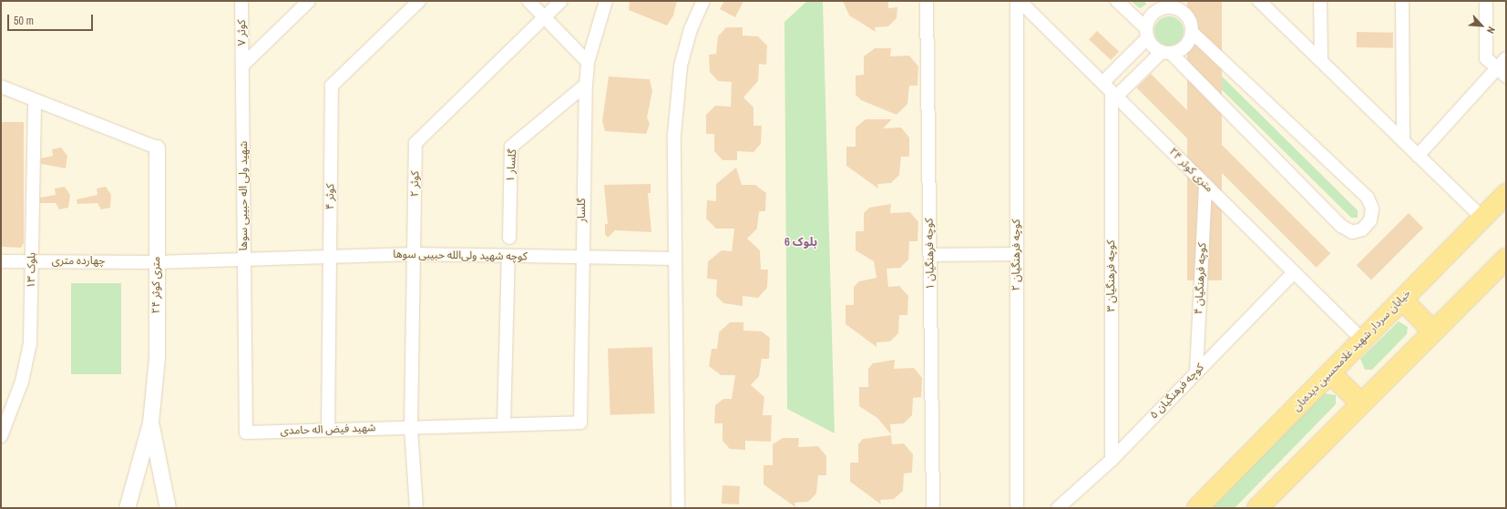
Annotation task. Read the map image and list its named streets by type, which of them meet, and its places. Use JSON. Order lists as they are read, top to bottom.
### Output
{
  "streets": {
    "main road": ["خیابان سردار شهید غلامحسین دیده‌بان"],
    "street": [
      "کوثر ۷",
      "گلسار ۱",
      "۲۴ متری کوثر",
      "کوثر ۲",
      "شهید ولی اله حبیبی سوها",
      "کوثر ۴",
      "گلسار",
      "کوچه فرهنگیان ۱",
      "کوچه فرهنگیان ۲",
      "کوچه شهید ولی‌الله حبیبی سوها",
      "چهارده متری",
      "بلوک ۱۳",
      "کوچه فرهنگیان ۳",
      "کوچه فرهنگیان ۴",
      "کوچه فرهنگیان ۵",
      "شهید فیض اله حامدی"
    ]
  },
  "crossings": [
    ["کوثر ۷", "شهید ولی اله حبیبی سوها"],
    ["گلسار ۱", "گلسار"],
    ["۲۴ متری کوثر", "شهید ولی اله حبیبی سوها"],
    ["۲۴ متری کوثر", "کوچه فرهنگیان ۲"],
    ["۲۴ متری کوثر", "چهارده متری"],
    ["۲۴ متری کوثر", "کوچه فرهنگیان ۳"],
    ["۲۴ متری کوثر", "کوچه فرهنگیان ۴"],
    ["۲۴ متری کوثر", "خیابان سردار شهید غلامحسین دیده‌بان"],
    ["۲۴ متری کوثر", "کوچه فرهنگیان ۵"],
    ["کوثر ۲", "کوچه شهید ولی‌الله حبیبی سوها"],
    ["کوثر ۲", "شهید فیض اله حامدی"],
    ["شهید ولی اله حبیبی سوها", "کوچه شهید ولی‌الله حبیبی سوها"],
    ["شهید ولی اله حبیبی سوها", "چهارده متری"],
    ["شهید ولی اله حبیبی سوها", "شهید فیض اله حامدی"],
    ["کوثر ۴", "کوچه شهید ولی‌الله حبیبی سوها"],
    ["کوثر ۴", "شهید فیض اله حامدی"],
    ["گلسار", "کوچه شهید ولی‌الله حبیبی سوها"],
    ["گلسار", "شهید فیض اله حامدی"],
    ["کوچه شهید ولی‌الله حبیبی سوها", "شهید فیض اله حامدی"],
    ["چهارده متری", "بلوک ۱۳"],
    ["کوچه فرهنگیان ۳", "کوچه فرهنگیان ۵"],
    ["کوچه فرهنگیان ۴", "کوچه فرهنگیان ۵"]
  ],
  "districts": ["بلوک 6"],
  "scale_bar": "50 m",
  "north": "bottom right"
}
